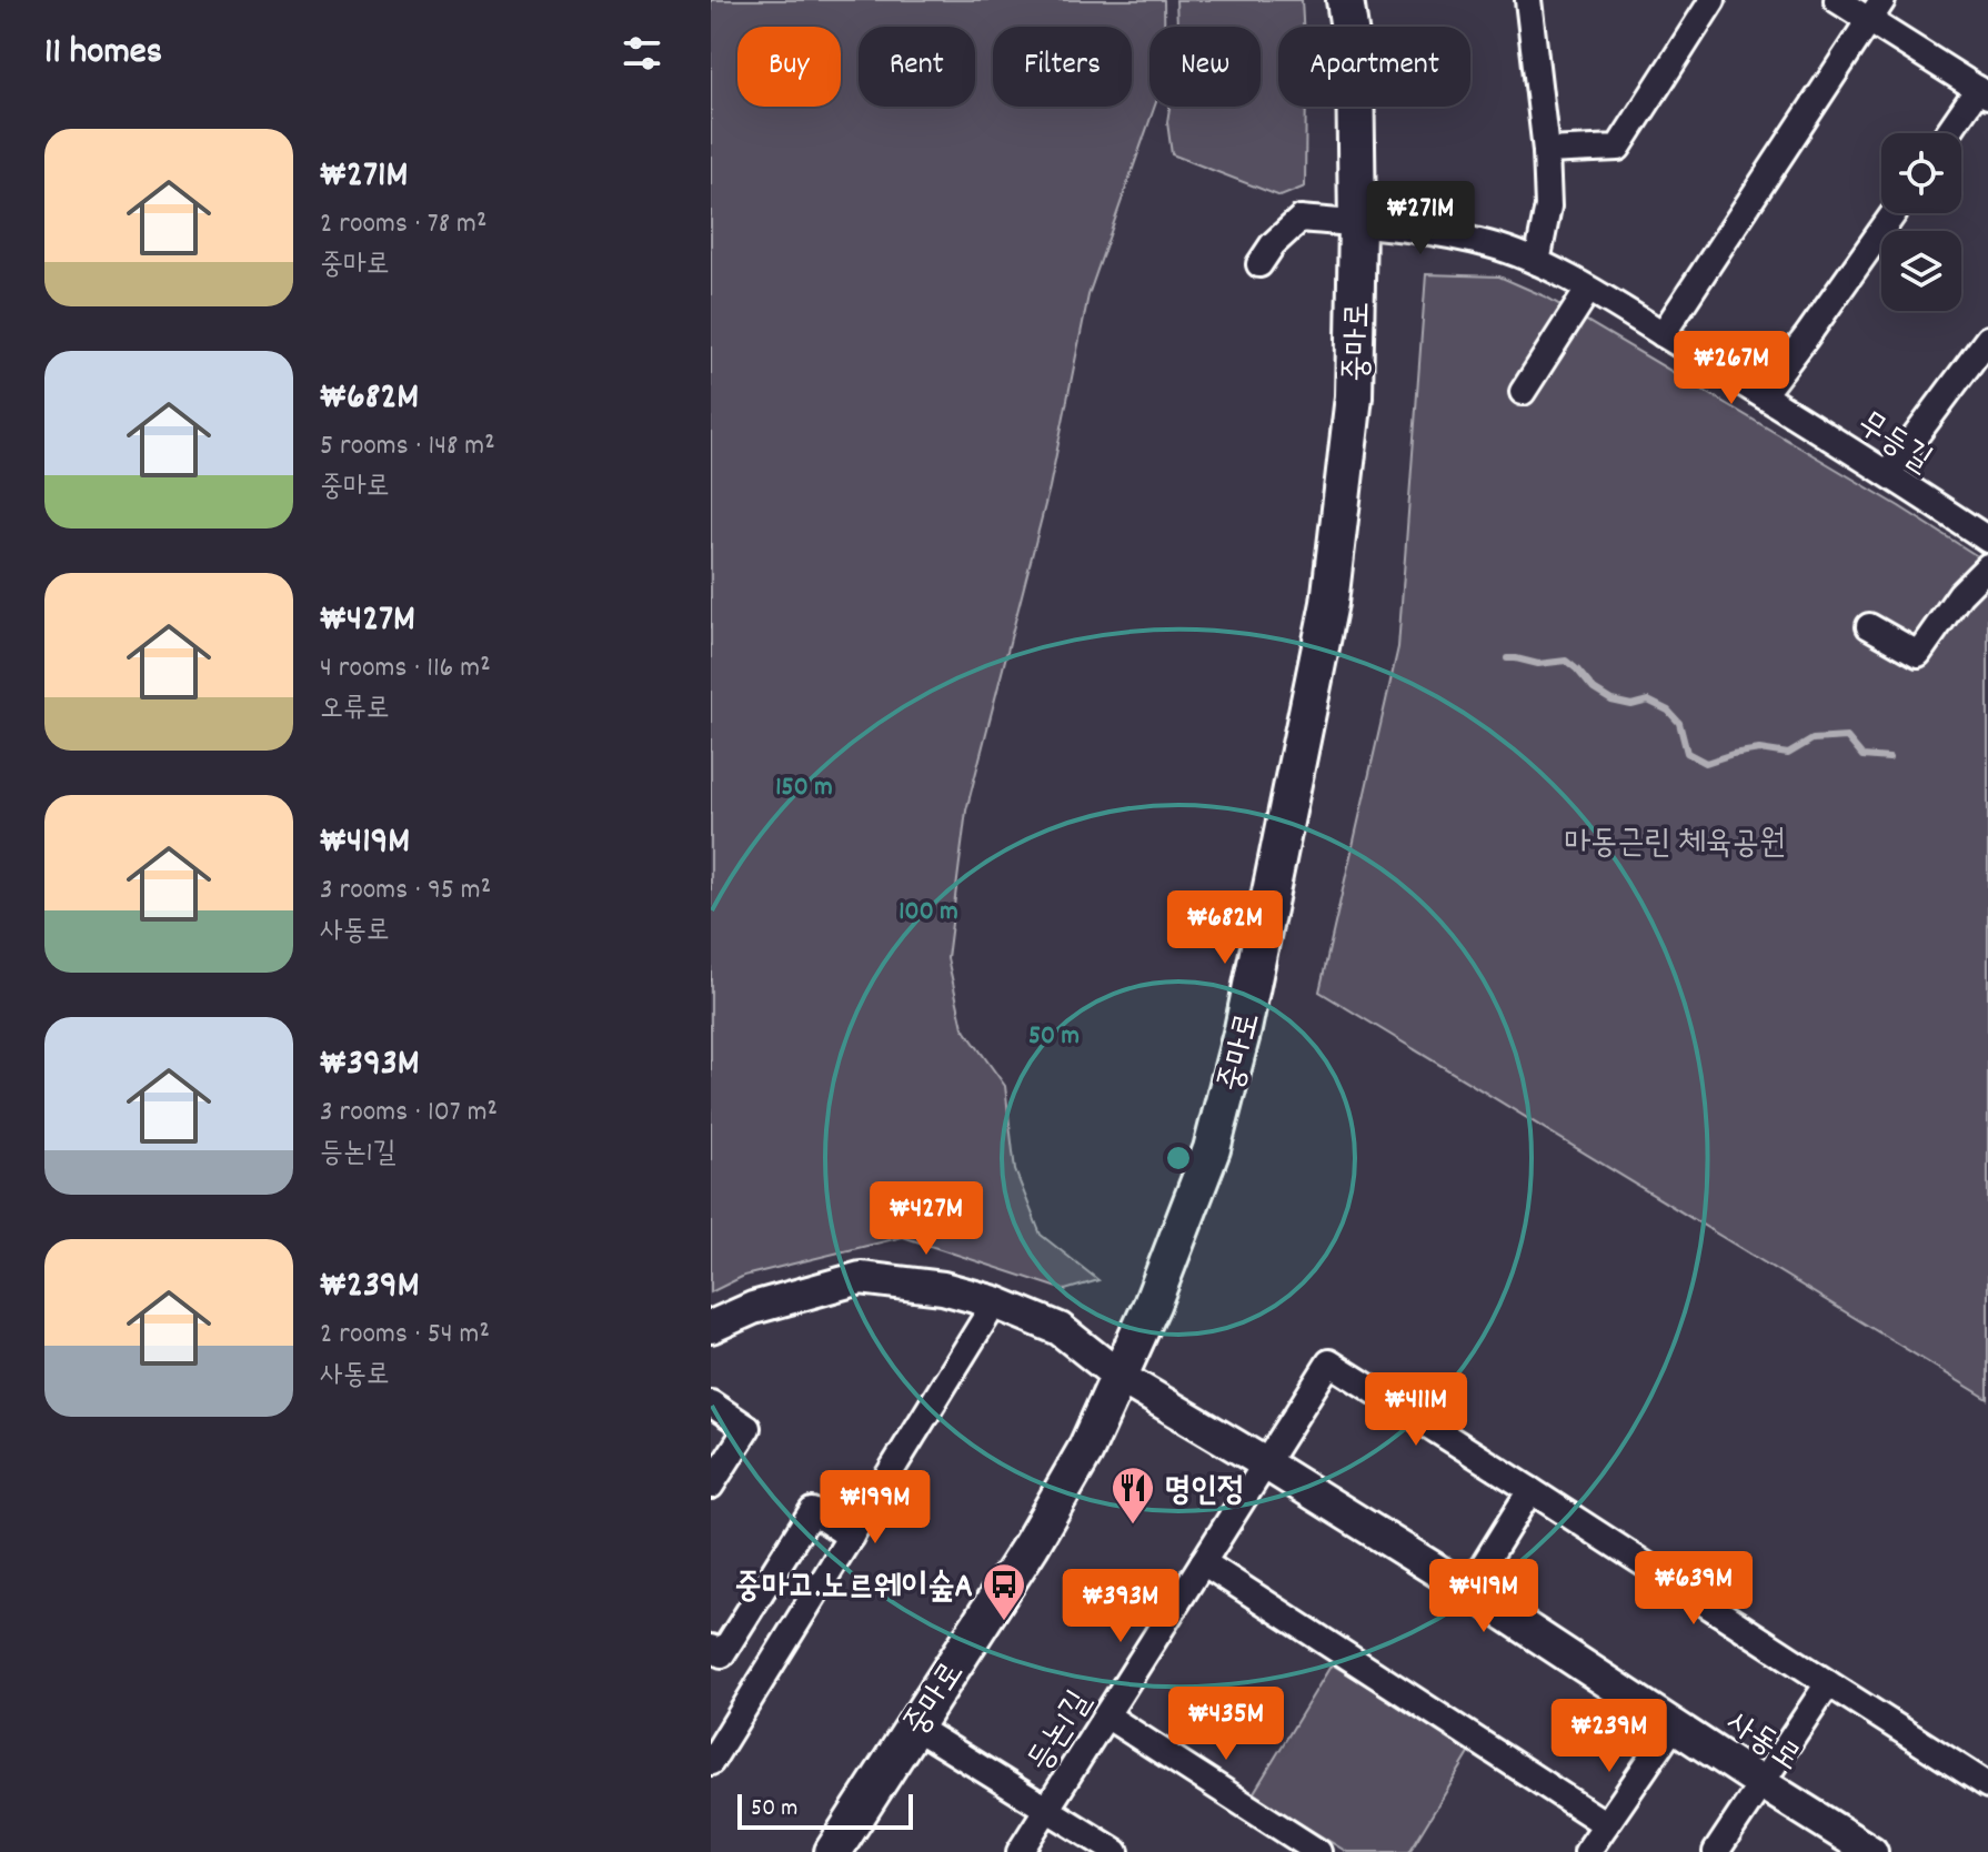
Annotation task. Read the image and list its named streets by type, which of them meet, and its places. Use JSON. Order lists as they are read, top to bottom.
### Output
{
  "streets": {
    "main road": ["중마로"],
    "street": ["무등길", "등논1길", "사동로"]
  },
  "crossings": [
    ["중마로", "무등길"],
    ["중마로", "사동로"],
    ["등논1길", "사동로"]
  ],
  "parks": ["마동근린 체육공원"],
  "places": {
    "restaurant": ["명인정"],
    "bus stop": ["중마고.노르웨이숲A"]
  },
  "scale_bar": "50 m",
  "page": {
    "heading": "11 homes",
    "chip": [
      "Buy",
      "Rent",
      "Filters",
      "New",
      "Apartment"
    ],
    "list": [
      {
        "name": "₩271M",
        "note": "2 rooms · 78 m² · 중마로"
      },
      {
        "name": "₩682M",
        "note": "5 rooms · 148 m² · 중마로"
      },
      {
        "name": "₩427M",
        "note": "4 rooms · 116 m² · 오류로"
      },
      {
        "name": "₩419M",
        "note": "3 rooms · 95 m² · 사동로"
      },
      {
        "name": "₩393M",
        "note": "3 rooms · 107 m² · 등논1길"
      },
      {
        "name": "₩239M",
        "note": "2 rooms · 54 m² · 사동로"
      }
    ],
    "price": [
      "₩271M",
      "₩267M",
      "₩682M",
      "₩427M",
      "₩411M",
      "₩199M",
      "₩639M",
      "₩419M",
      "₩393M",
      "₩435M",
      "₩239M"
    ],
    "scale": "50 m"
  },
  "rings": ["150 m", "100 m", "50 m"]
}
